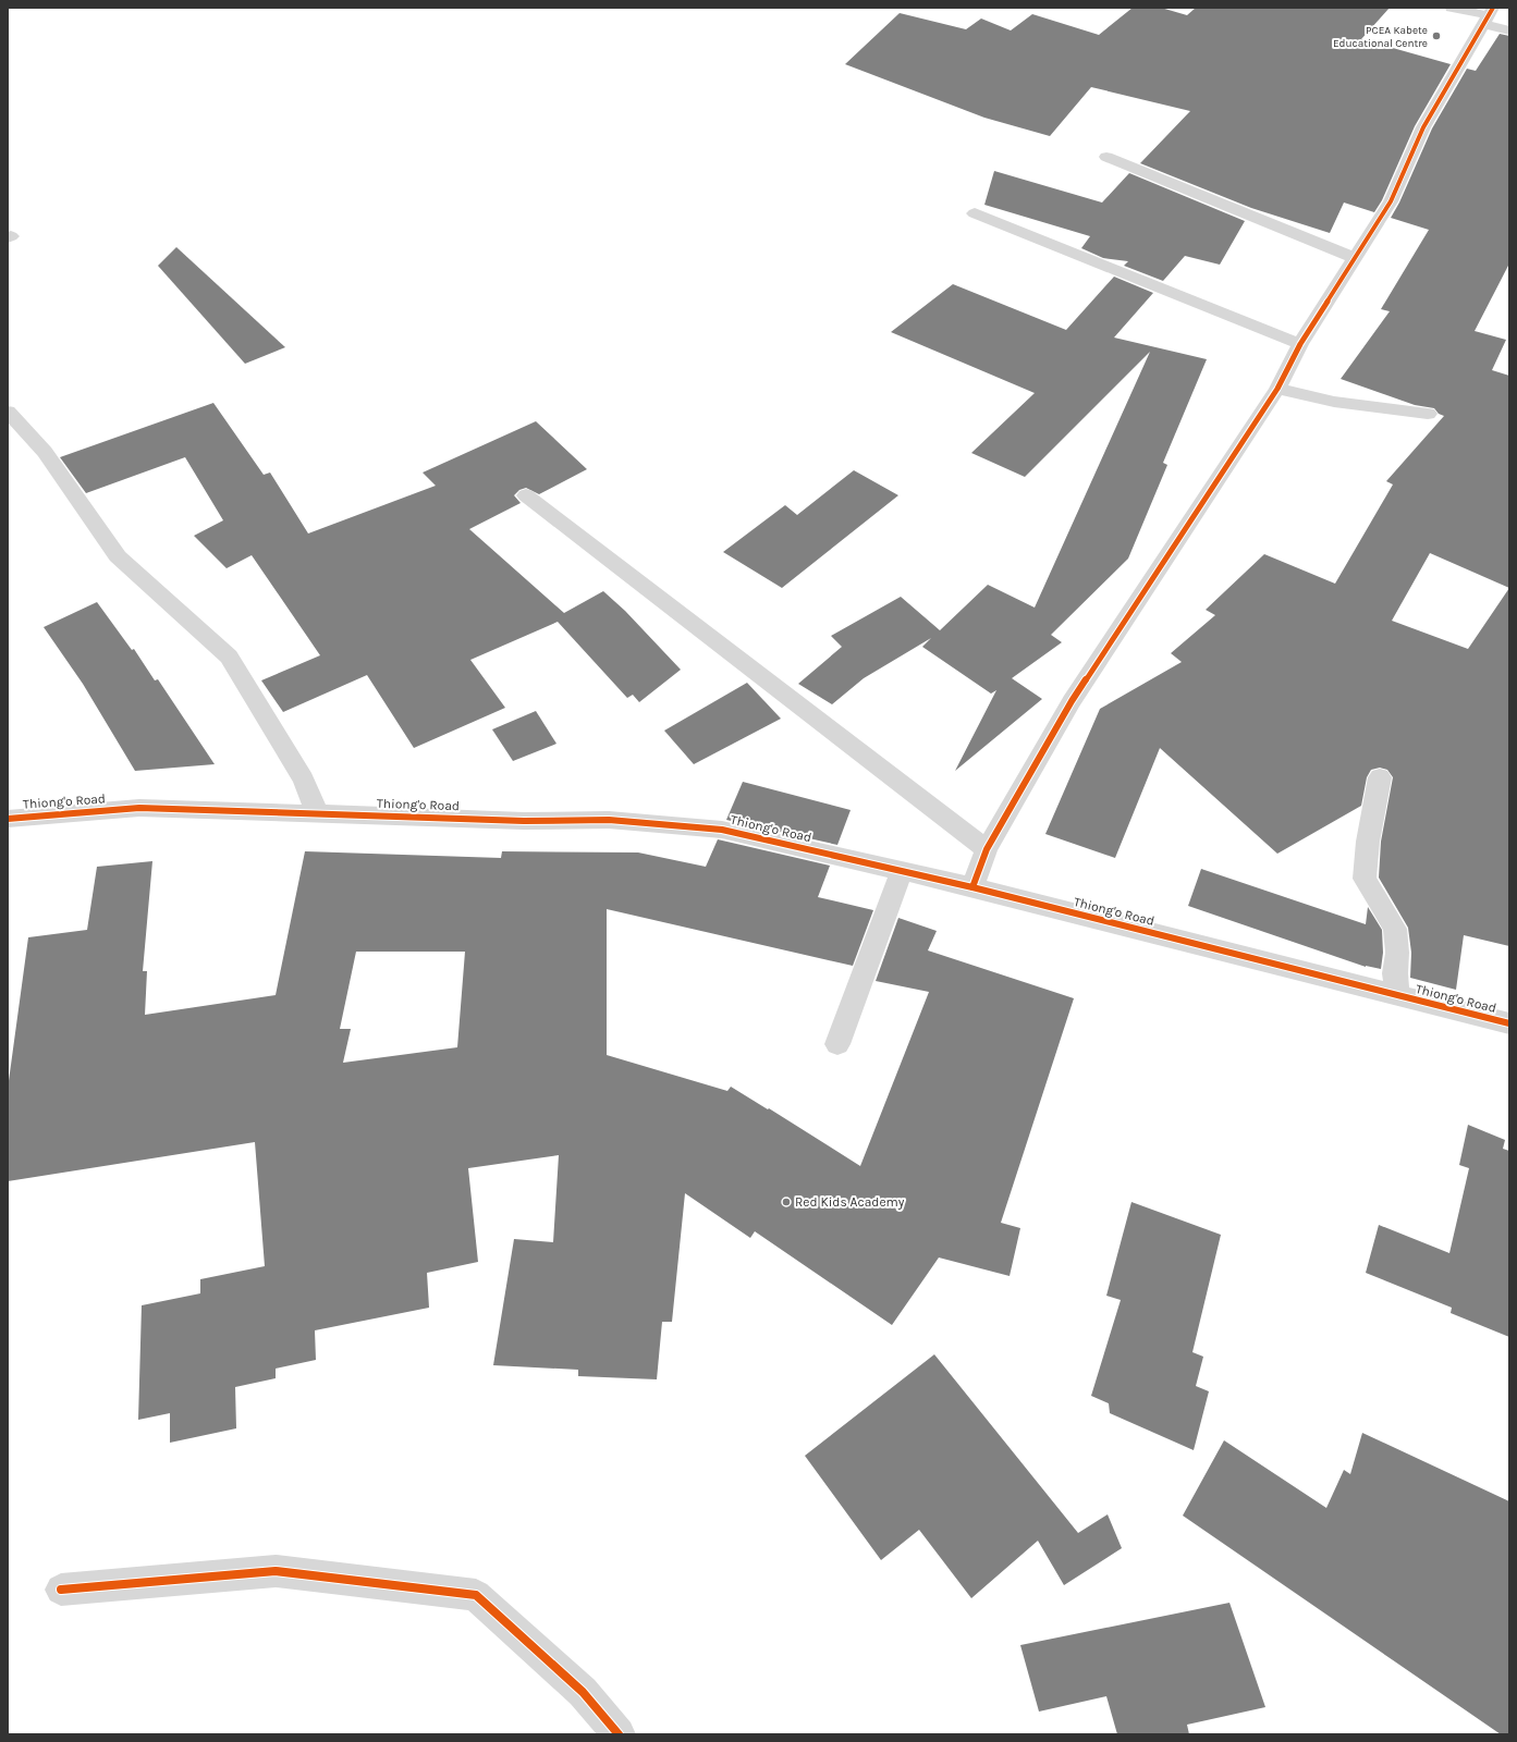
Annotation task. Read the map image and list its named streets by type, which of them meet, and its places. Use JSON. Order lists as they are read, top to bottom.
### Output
{
  "streets": {
    "street": ["Thiong'o Road"]
  },
  "places": ["PCEA Kabete Educational Centre", "Red Kids Academy"]
}
